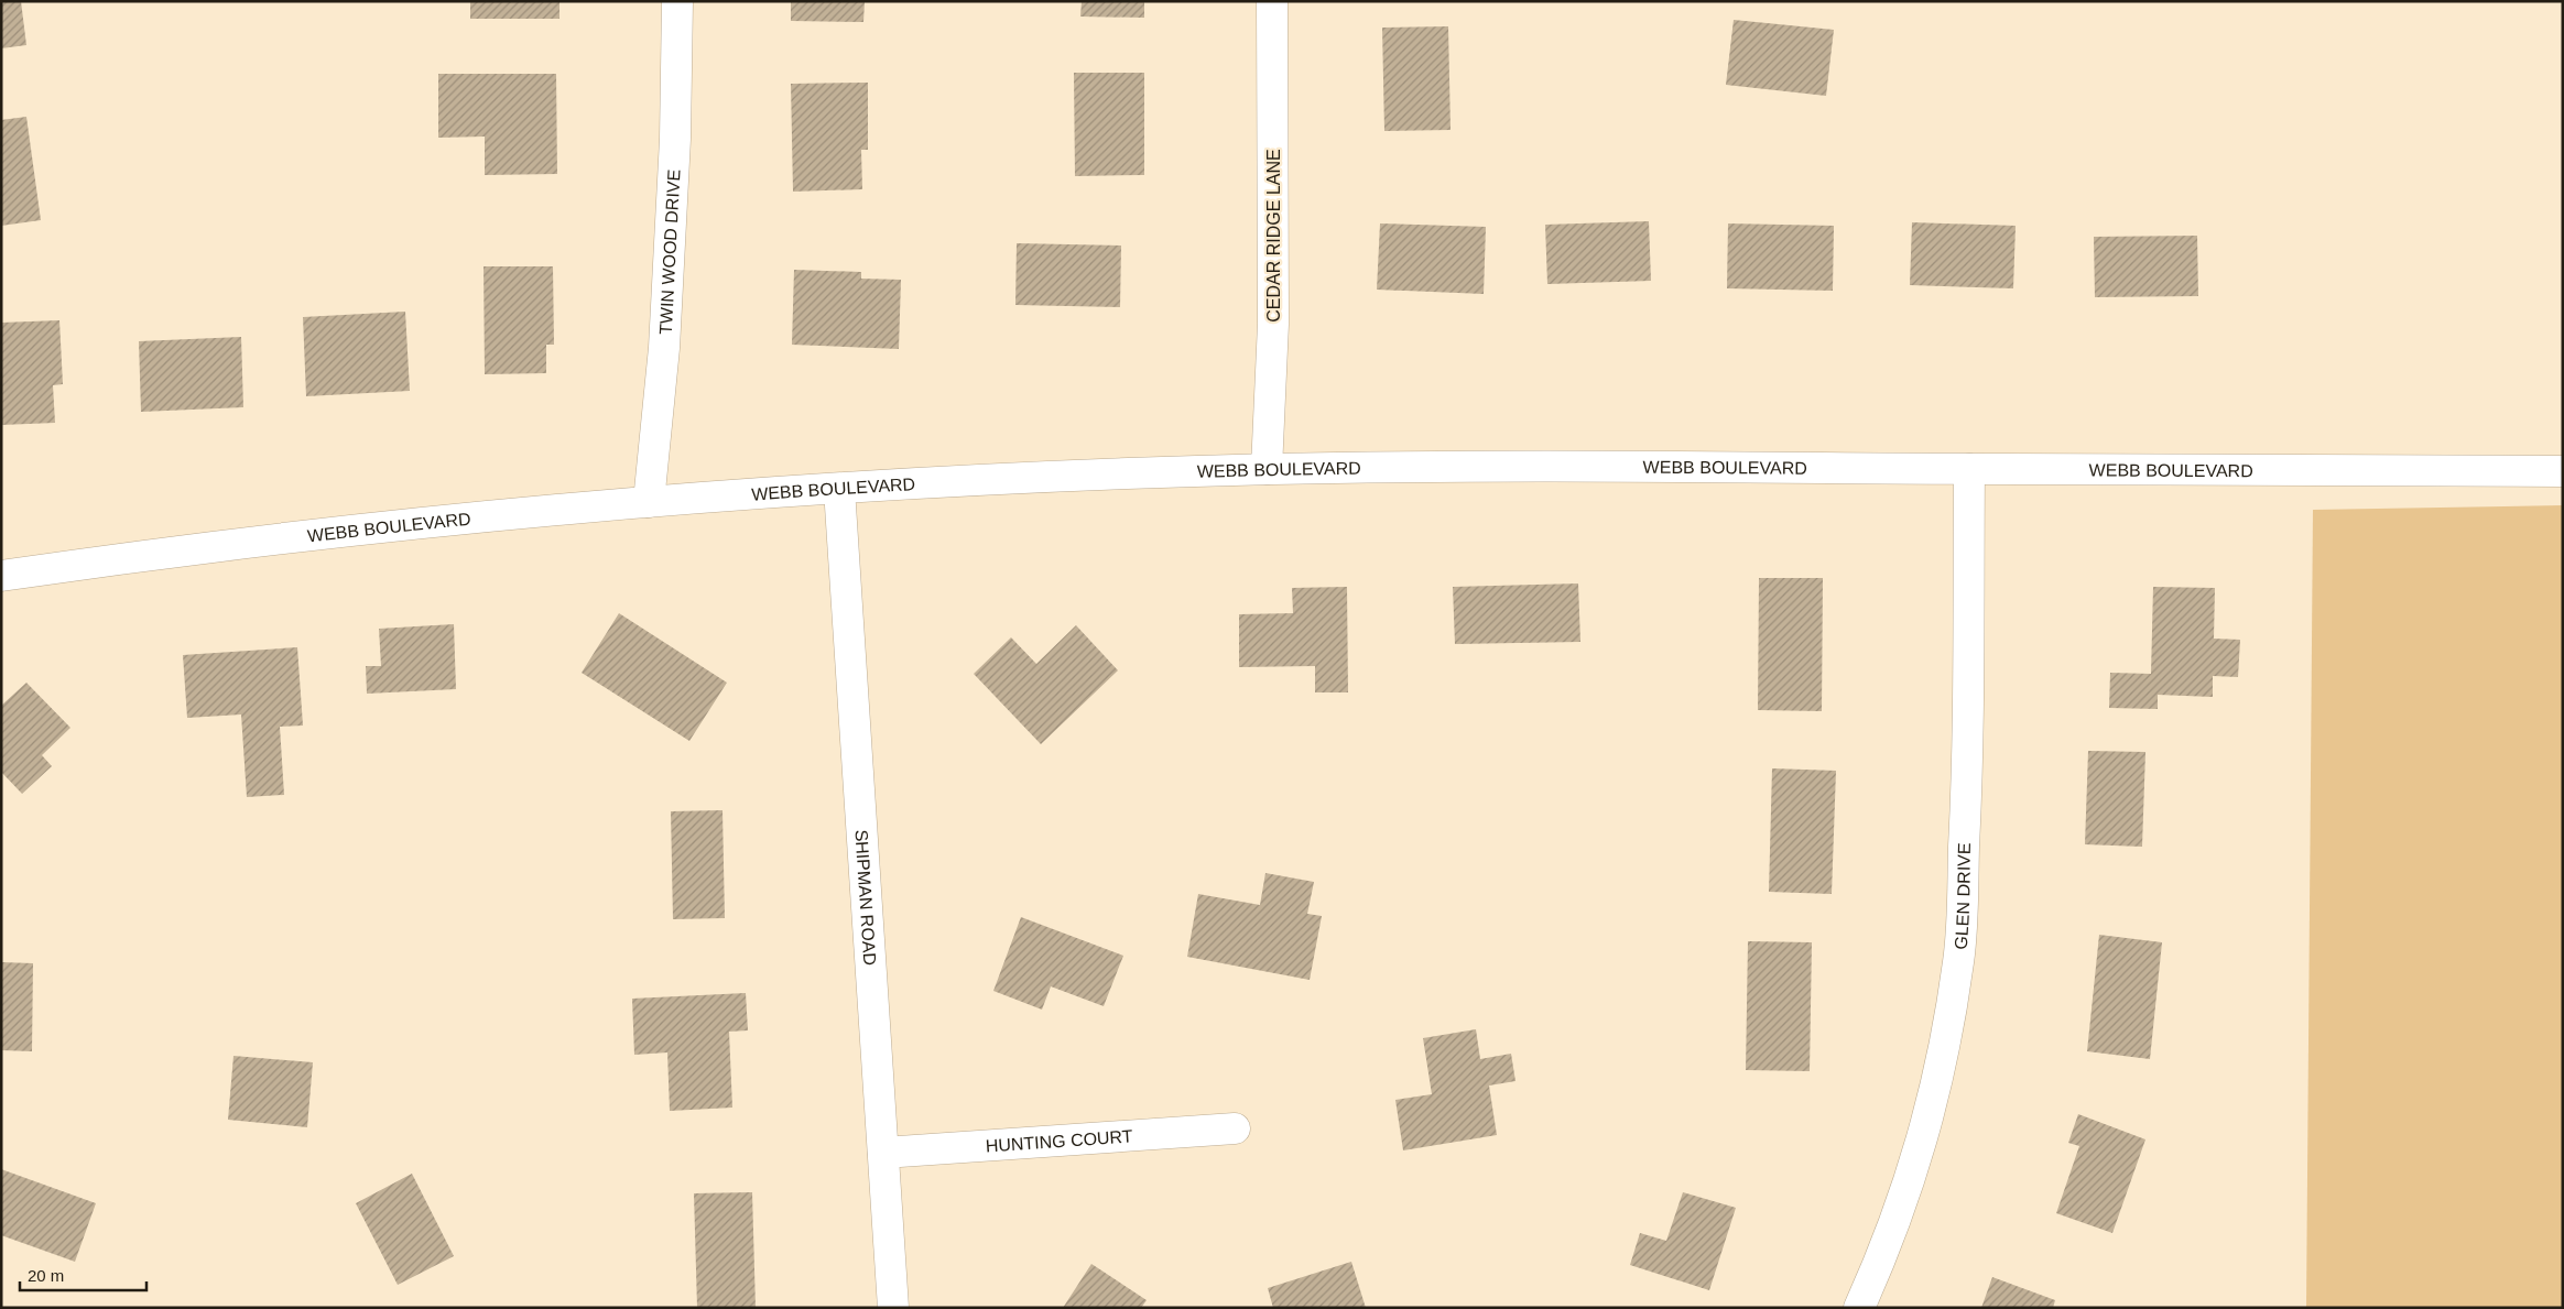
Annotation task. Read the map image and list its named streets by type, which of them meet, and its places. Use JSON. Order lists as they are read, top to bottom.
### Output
{
  "streets": {
    "street": [
      "CEDAR RIDGE LANE",
      "TWIN WOOD DRIVE",
      "WEBB BOULEVARD",
      "GLEN DRIVE",
      "SHIPMAN ROAD",
      "HUNTING COURT"
    ]
  },
  "crossings": [
    ["CEDAR RIDGE LANE", "WEBB BOULEVARD"],
    ["TWIN WOOD DRIVE", "WEBB BOULEVARD"],
    ["WEBB BOULEVARD", "GLEN DRIVE"],
    ["WEBB BOULEVARD", "SHIPMAN ROAD"],
    ["SHIPMAN ROAD", "HUNTING COURT"]
  ],
  "scale_bar": "20 m"
}
